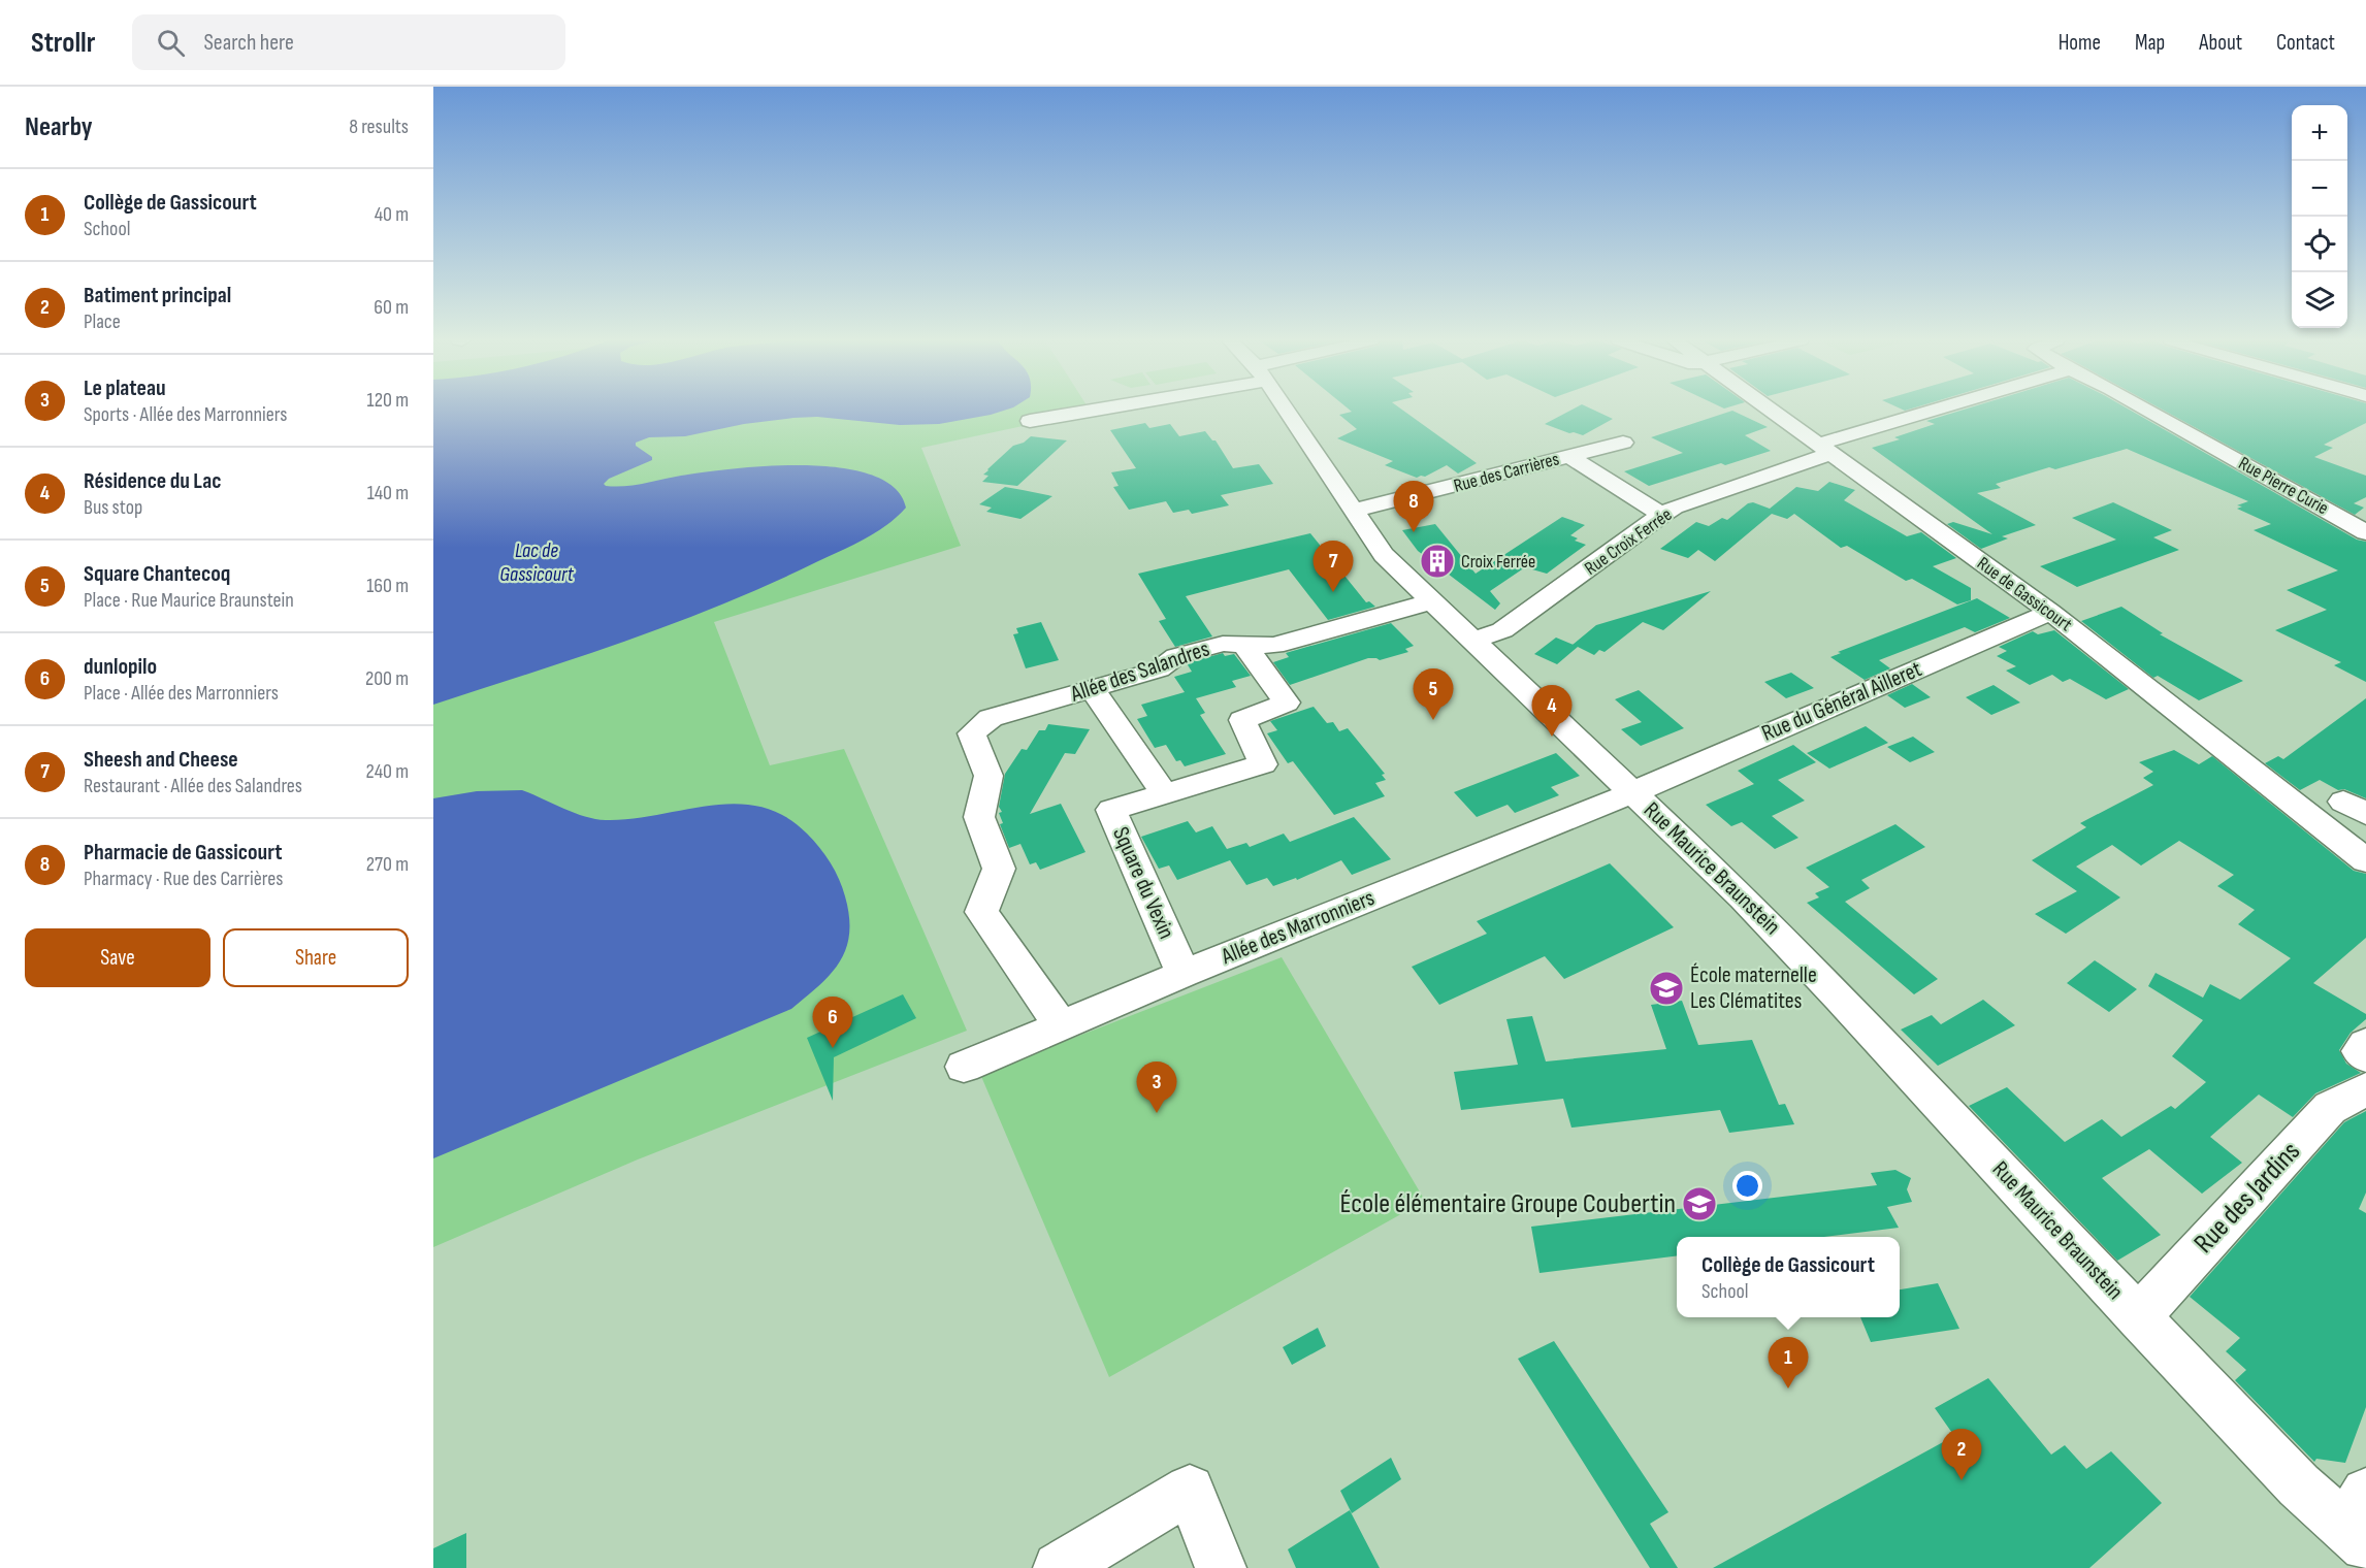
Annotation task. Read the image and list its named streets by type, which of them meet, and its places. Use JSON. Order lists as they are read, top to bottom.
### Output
{
  "streets": {
    "street": [
      "Rue des Carrières",
      "Rue Pierre Curie",
      "Rue Croix Ferrée",
      "Rue de Gassicourt",
      "Allée des Salandres",
      "Rue du Général Ailleret",
      "Rue Maurice Braunstein",
      "Square du Vexin",
      "Allée des Marronniers",
      "Rue des Jardins"
    ]
  },
  "crossings": [
    ["Rue des Carrières", "Rue Maurice Braunstein"],
    ["Rue Croix Ferrée", "Rue de Gassicourt"],
    ["Rue Croix Ferrée", "Rue Maurice Braunstein"],
    ["Rue de Gassicourt", "Rue du Général Ailleret"],
    ["Allée des Salandres", "Rue Maurice Braunstein"],
    ["Allée des Salandres", "Square du Vexin"],
    ["Allée des Salandres", "Allée des Marronniers"],
    ["Rue du Général Ailleret", "Rue Maurice Braunstein"],
    ["Rue du Général Ailleret", "Allée des Marronniers"],
    ["Rue Maurice Braunstein", "Allée des Marronniers"],
    ["Rue Maurice Braunstein", "Rue des Jardins"],
    ["Square du Vexin", "Allée des Marronniers"]
  ],
  "water": ["Lac de Gassicourt"],
  "places": {
    "building": ["Croix Ferrée"],
    "school or university": ["École maternelle Les Clématites", "École élémentaire Groupe Coubertin"]
  },
  "page": {
    "header": "Strollr",
    "search": "Search here",
    "nav": [
      "Home",
      "Map",
      "About",
      "Contact"
    ],
    "heading": ["Nearby", "8 results"],
    "map_buttons": ["+", "−"],
    "list": [
      {
        "mark": "1",
        "name": "Collège de Gassicourt",
        "note": "School",
        "value": "40 m"
      },
      {
        "mark": "2",
        "name": "Batiment principal",
        "note": "Place",
        "value": "60 m"
      },
      {
        "mark": "3",
        "name": "Le plateau",
        "note": "Sports · Allée des Marronniers",
        "value": "120 m"
      },
      {
        "mark": "4",
        "name": "Résidence du Lac",
        "note": "Bus stop",
        "value": "140 m"
      },
      {
        "mark": "5",
        "name": "Square Chantecoq",
        "note": "Place · Rue Maurice Braunstein",
        "value": "160 m"
      },
      {
        "mark": "6",
        "name": "dunlopilo",
        "note": "Place · Allée des Marronniers",
        "value": "200 m"
      },
      {
        "mark": "7",
        "name": "Sheesh and Cheese",
        "note": "Restaurant · Allée des Salandres",
        "value": "240 m"
      },
      {
        "mark": "8",
        "name": "Pharmacie de Gassicourt",
        "note": "Pharmacy · Rue des Carrières",
        "value": "270 m"
      }
    ],
    "pins": [
      "8",
      "7",
      "5",
      "4",
      "6",
      "3",
      "1",
      "2"
    ],
    "buttons": ["Save", "Share"],
    "popup": ["Collège de Gassicourt", "School"]
  }
}
